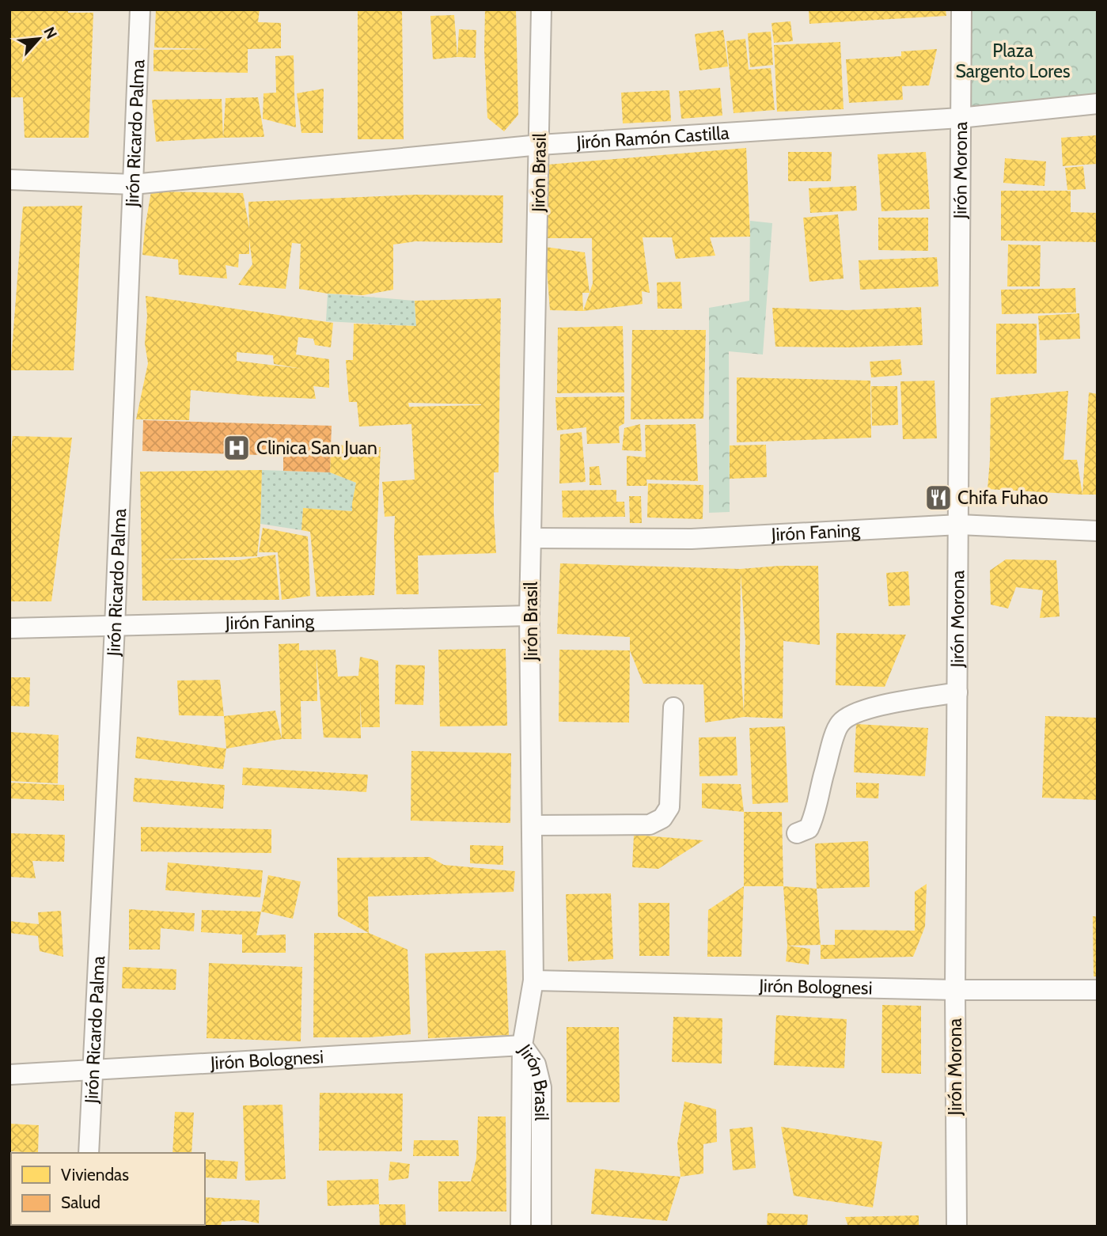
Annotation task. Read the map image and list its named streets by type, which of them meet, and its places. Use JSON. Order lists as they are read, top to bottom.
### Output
{
  "streets": {
    "street": [
      "Jirón Ricardo Palma",
      "Jirón Ramón Castilla",
      "Jirón Morona",
      "Jirón Brasil",
      "Jirón Faning",
      "Jirón Bolognesi"
    ]
  },
  "crossings": [
    ["Jirón Ricardo Palma", "Jirón Ramón Castilla"],
    ["Jirón Ricardo Palma", "Jirón Faning"],
    ["Jirón Ricardo Palma", "Jirón Bolognesi"],
    ["Jirón Ramón Castilla", "Jirón Morona"],
    ["Jirón Ramón Castilla", "Jirón Brasil"],
    ["Jirón Morona", "Jirón Faning"],
    ["Jirón Morona", "Jirón Bolognesi"],
    ["Jirón Brasil", "Jirón Faning"],
    ["Jirón Brasil", "Jirón Bolognesi"]
  ],
  "parks": ["Plaza Sargento Lores"],
  "places": {
    "hospital": ["Clinica San Juan"],
    "restaurant": ["Chifa Fuhao"]
  },
  "legend": ["Viviendas", "Salud"],
  "north": "top right"
}
